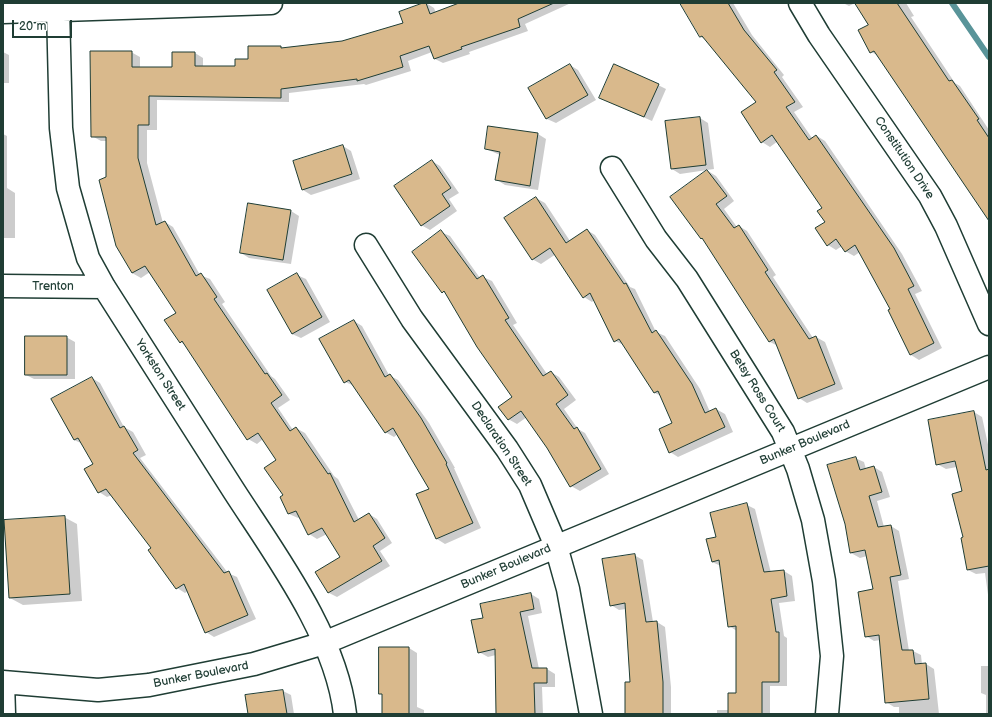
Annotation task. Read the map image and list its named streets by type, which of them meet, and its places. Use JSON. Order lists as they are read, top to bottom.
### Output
{
  "streets": {
    "street": [
      "Constitution Drive",
      "Trenton",
      "Yorkston Street",
      "Betsy Ross Court",
      "Bunker Boulevard",
      "Declaration Street"
    ]
  },
  "crossings": [
    ["Trenton", "Yorkston Street"],
    ["Yorkston Street", "Bunker Boulevard"],
    ["Betsy Ross Court", "Bunker Boulevard"],
    ["Bunker Boulevard", "Declaration Street"]
  ],
  "scale_bar": "20 m"
}
